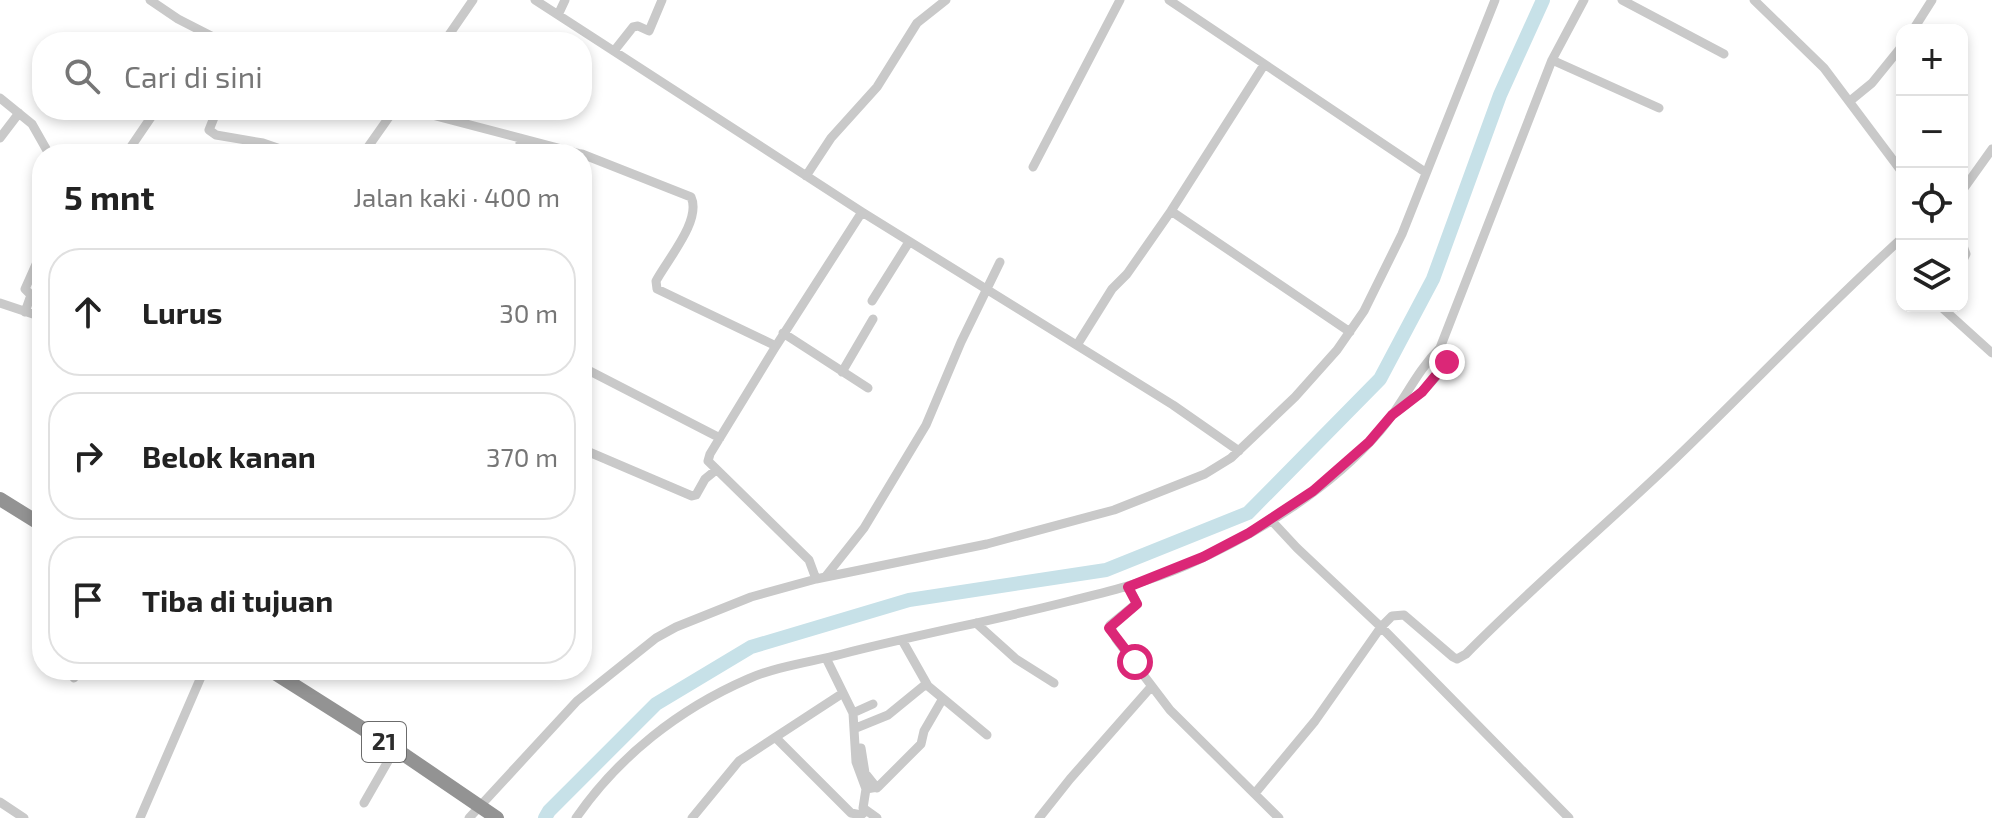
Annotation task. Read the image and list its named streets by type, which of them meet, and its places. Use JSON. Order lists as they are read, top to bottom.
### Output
{
  "streets": {
    "highway": ["21"]
  },
  "page": {
    "map_buttons": ["+", "−"],
    "search": "Cari di sini",
    "heading": ["5 mnt", "Jalan kaki · 400 m"],
    "list": [
      ["Lurus", "30 m"],
      ["Belok kanan", "370 m"],
      "Tiba di tujuan"
    ]
  }
}
